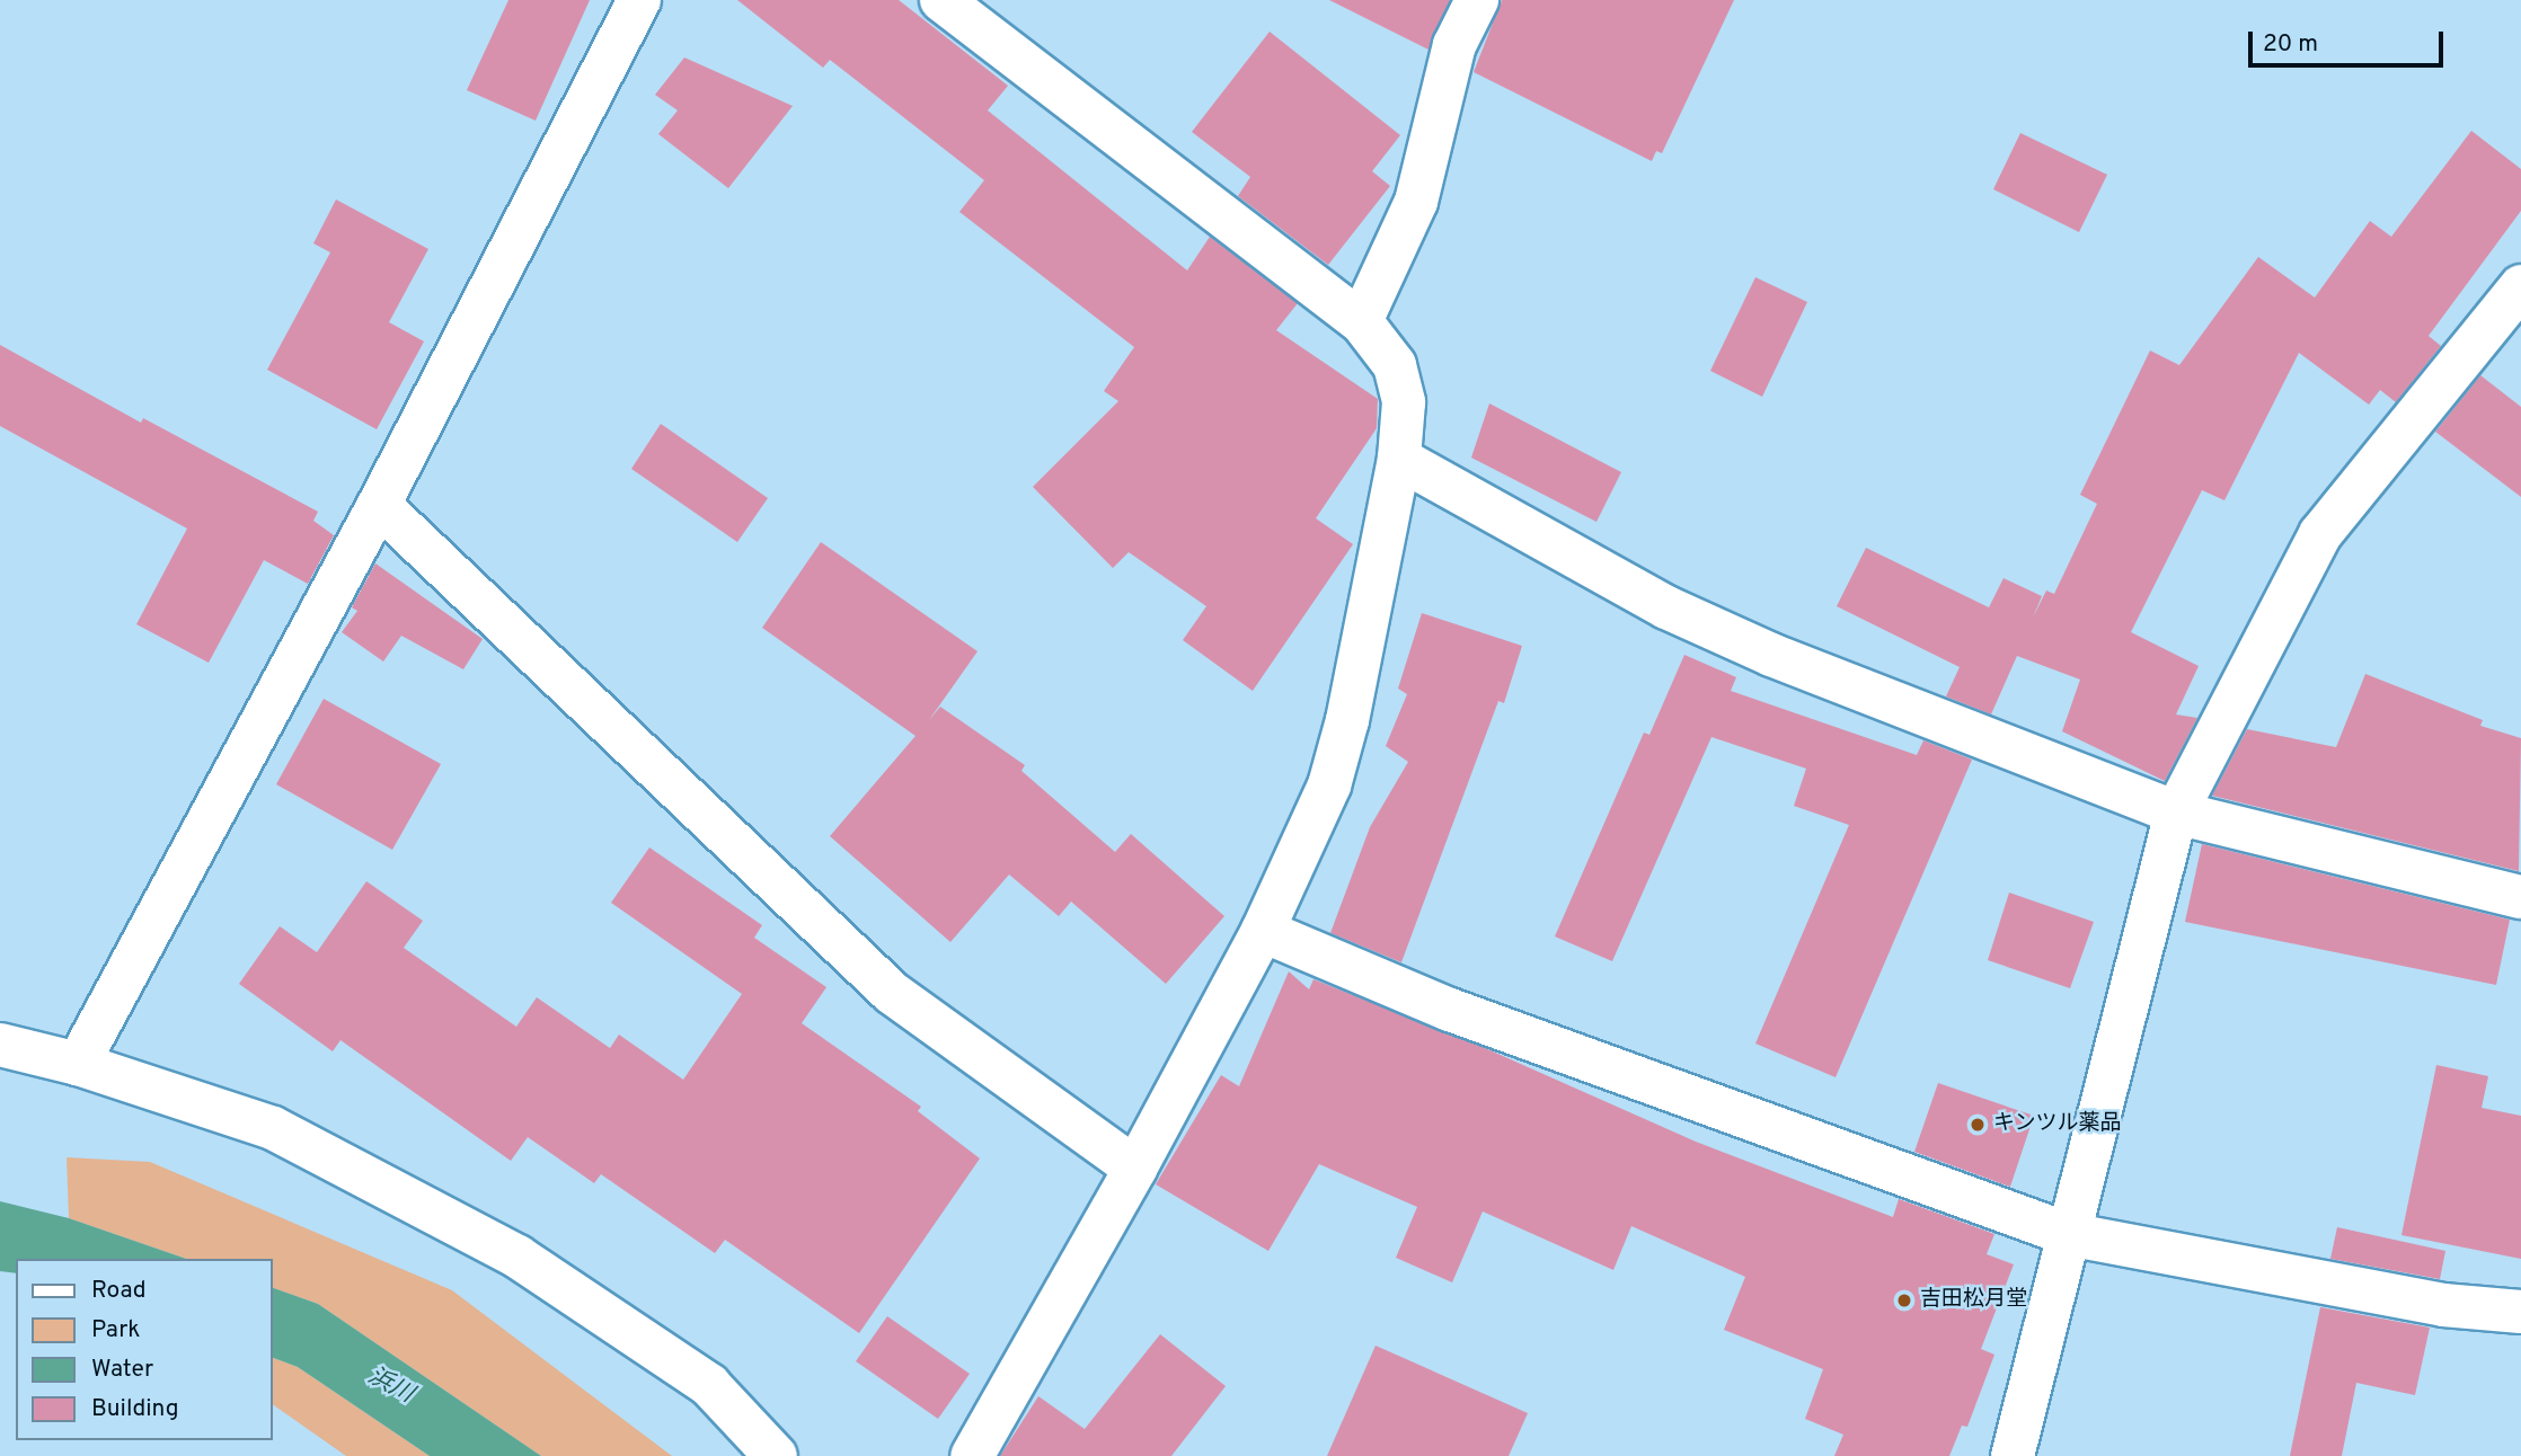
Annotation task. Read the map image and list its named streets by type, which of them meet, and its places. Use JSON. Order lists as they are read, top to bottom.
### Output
{
  "water": ["浜川"],
  "places": ["キンツル薬品", "吉田松月堂"],
  "legend": [
    "Road",
    "Park",
    "Water",
    "Building"
  ],
  "scale_bar": "20 m"
}
